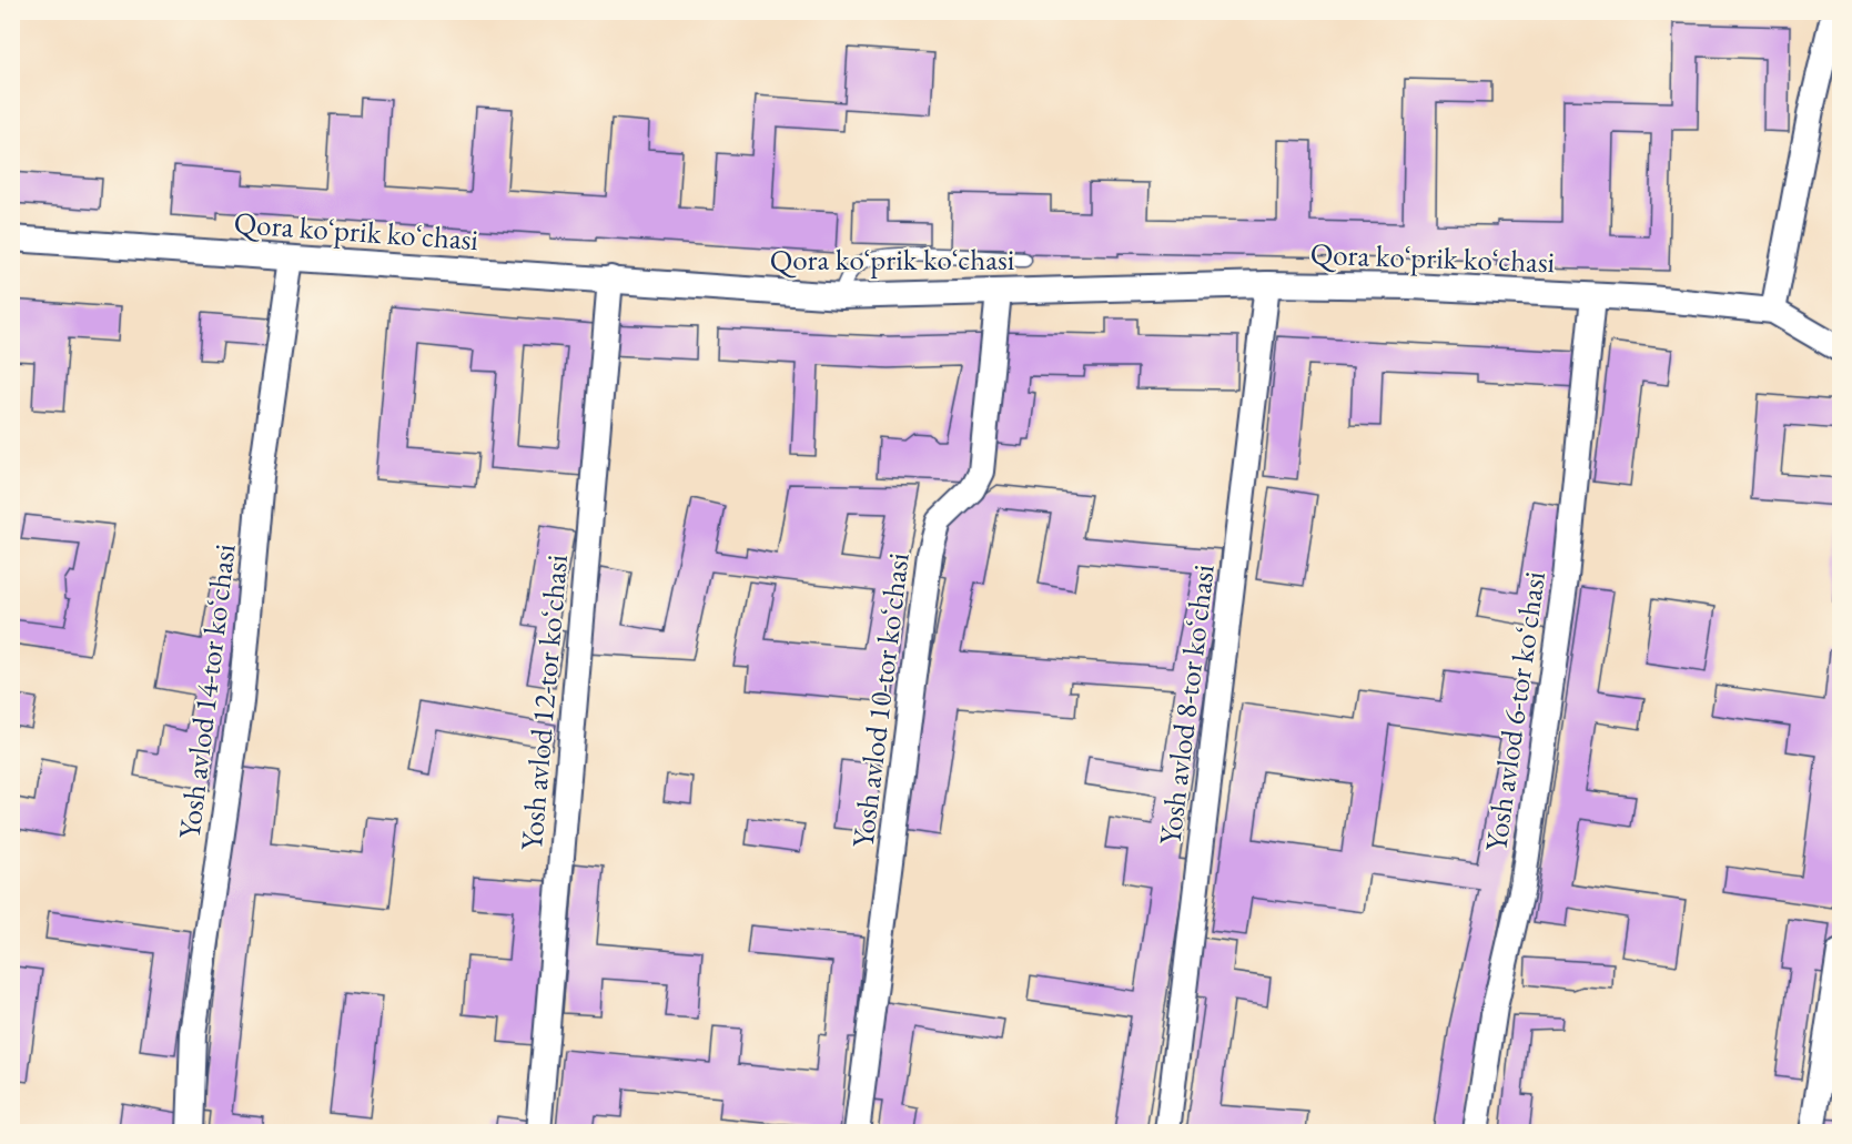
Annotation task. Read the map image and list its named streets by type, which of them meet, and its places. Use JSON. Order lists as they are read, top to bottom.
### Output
{
  "streets": {
    "street": [
      "Qora koʻprik koʻchasi",
      "Yosh avlod 14-tor koʻchasi",
      "Yosh avlod 10-tor koʻchasi",
      "Yosh avlod 12-tor koʻchasi",
      "Yosh avlod 8-tor koʻchasi",
      "Yosh avlod 6-tor koʻchasi"
    ]
  },
  "crossings": [
    ["Qora koʻprik koʻchasi", "Yosh avlod 14-tor koʻchasi"],
    ["Qora koʻprik koʻchasi", "Yosh avlod 10-tor koʻchasi"],
    ["Qora koʻprik koʻchasi", "Yosh avlod 12-tor koʻchasi"],
    ["Qora koʻprik koʻchasi", "Yosh avlod 8-tor koʻchasi"],
    ["Qora koʻprik koʻchasi", "Yosh avlod 6-tor koʻchasi"]
  ]
}
